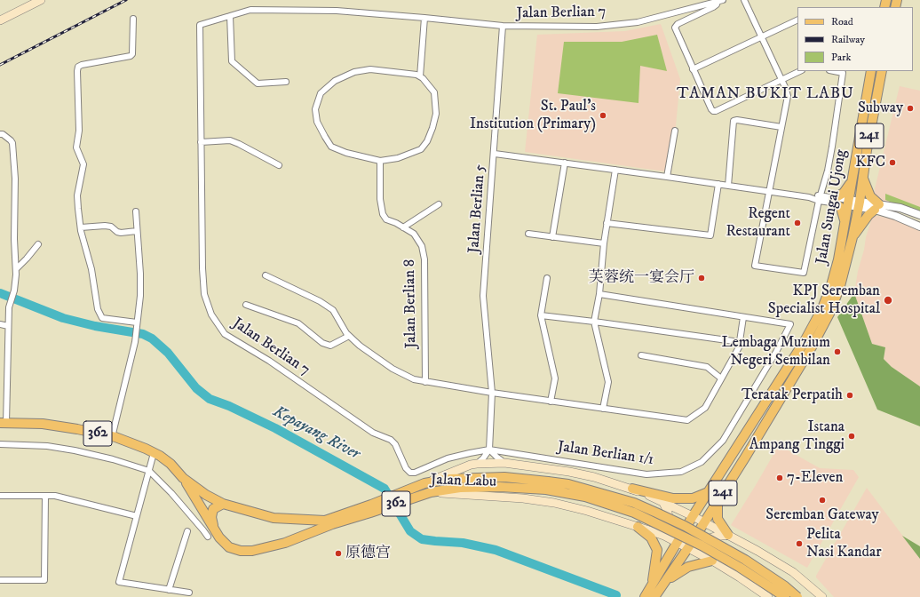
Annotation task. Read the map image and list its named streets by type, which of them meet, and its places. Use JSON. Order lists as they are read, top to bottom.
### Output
{
  "streets": {
    "main road": [
      "241",
      "Jalan Sungai Ujong",
      "362",
      "Jalan Labu"
    ],
    "street": [
      "Jalan Berlian 7",
      "Jalan Berlian 5",
      "Jalan Berlian 8",
      "Jalan Berlian 1/1"
    ]
  },
  "crossings": [
    ["Jalan Berlian 7", "Jalan Berlian 5"],
    ["Jalan Berlian 7", "Jalan Berlian 1/1"],
    ["Jalan Sungai Ujong", "362"],
    ["Jalan Sungai Ujong", "Jalan Labu"],
    ["Jalan Berlian 5", "Jalan Berlian 1/1"],
    ["362", "Jalan Labu"]
  ],
  "districts": ["TAMAN BUKIT LABU"],
  "water": ["Kepayang River"],
  "places": [
    "Subway",
    "St. Paul's Institution (Primary)",
    "KFC",
    "Regent Restaurant",
    "芙蓉统一宴会厅",
    "KPJ Seremban Specialist Hospital",
    "Lembaga Muzium Negeri Sembilan",
    "Teratak Perpatih",
    "Istana Ampang Tinggi",
    "7-Eleven",
    "Seremban Gateway",
    "Pelita Nasi Kandar",
    "原德宫"
  ],
  "legend": ["Road", "Railway", "Park"]
}
